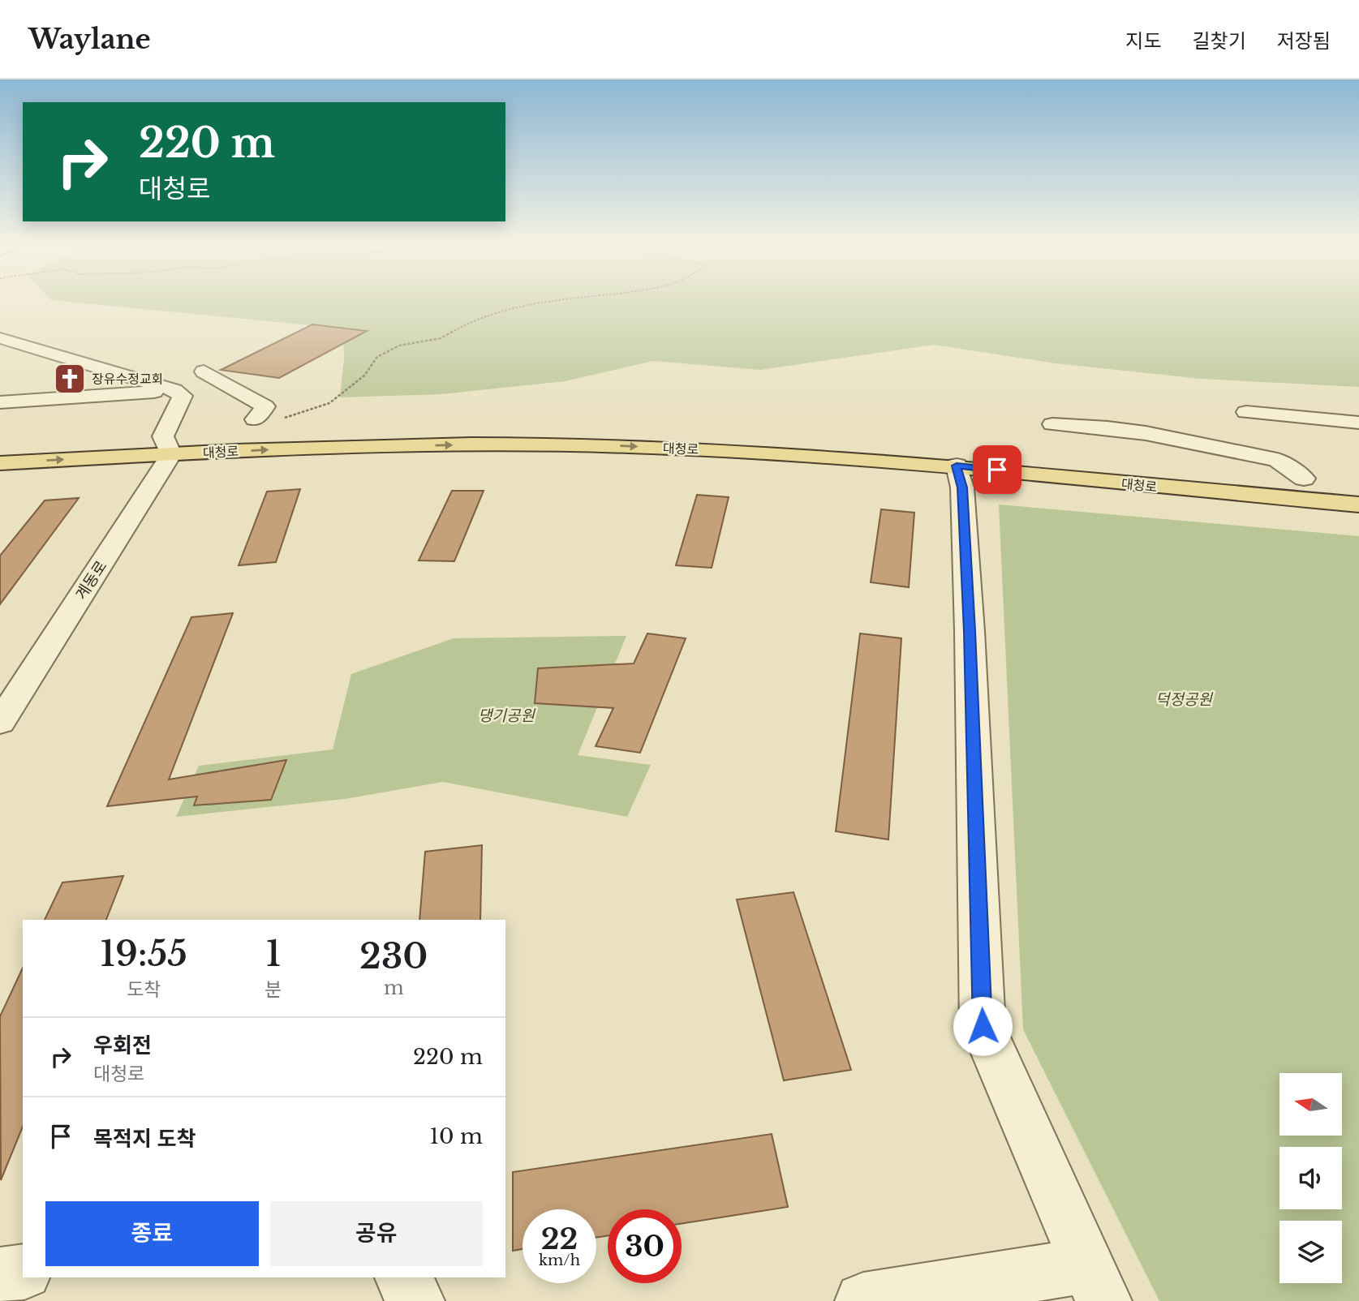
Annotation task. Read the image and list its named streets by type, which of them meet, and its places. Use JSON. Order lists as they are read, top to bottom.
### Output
{
  "streets": {
    "main road": ["대청로"],
    "street": ["계동로"]
  },
  "crossings": [
    ["대청로", "계동로"]
  ],
  "parks": ["덕정공원", "댕기공원"],
  "places": {
    "church": ["장유수정교회"]
  },
  "north": "left",
  "page": {
    "header": "Waylane",
    "nav": ["지도", "길찾기", "저장됨"],
    "turn": ["220 m", "대청로"],
    "eta": [
      "19:55",
      "도착",
      "1",
      "분",
      "230",
      "m"
    ],
    "list": [
      {
        "name": "우회전",
        "note": "대청로",
        "value": "220 m"
      },
      {
        "name": "목적지 도착",
        "value": "10 m"
      }
    ],
    "buttons": ["종료", "공유"],
    "speed": "22 km/h",
    "limit": "30"
  }
}
